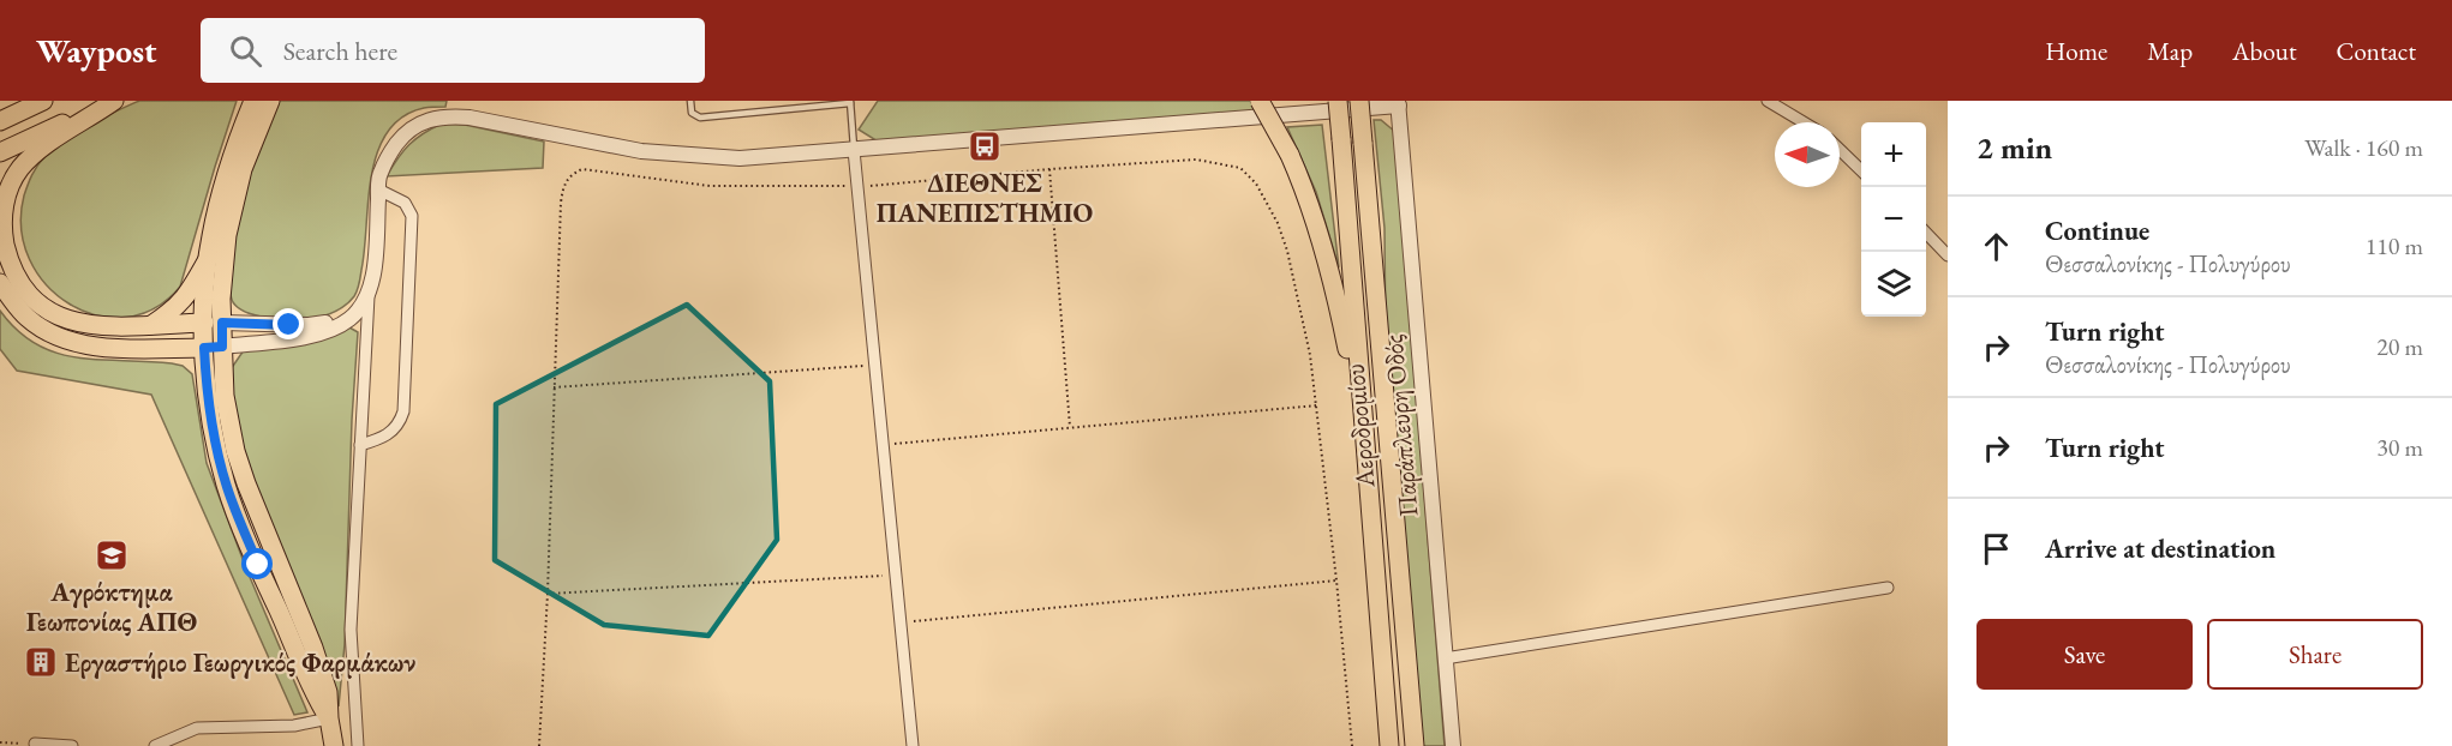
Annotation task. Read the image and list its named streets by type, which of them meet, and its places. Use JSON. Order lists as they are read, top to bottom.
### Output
{
  "streets": {
    "main road": ["Αεροδρομίου"],
    "street": ["Παράπλευρη Οδός"]
  },
  "places": {
    "bus stop": ["ΔΙΕΘΝΕΣ ΠΑΝΕΠΙΣΤΗΜΙΟ"],
    "school or university": ["Αγρόκτημα Γεωπονίας ΑΠΘ"],
    "building": ["Εργαστήριο Γεωργικός Φαρμάκων"]
  },
  "north": "left",
  "page": {
    "header": "Waypost",
    "search": "Search here",
    "nav": [
      "Home",
      "Map",
      "About",
      "Contact"
    ],
    "heading": ["2 min", "Walk · 160 m"],
    "map_buttons": ["+", "−"],
    "list": [
      ["Continue", "Θεσσαλονίκης - Πολυγύρου", "110 m"],
      ["Turn right", "Θεσσαλονίκης - Πολυγύρου", "20 m"],
      ["Turn right", "30 m"],
      "Arrive at destination"
    ],
    "buttons": ["Save", "Share"]
  }
}
